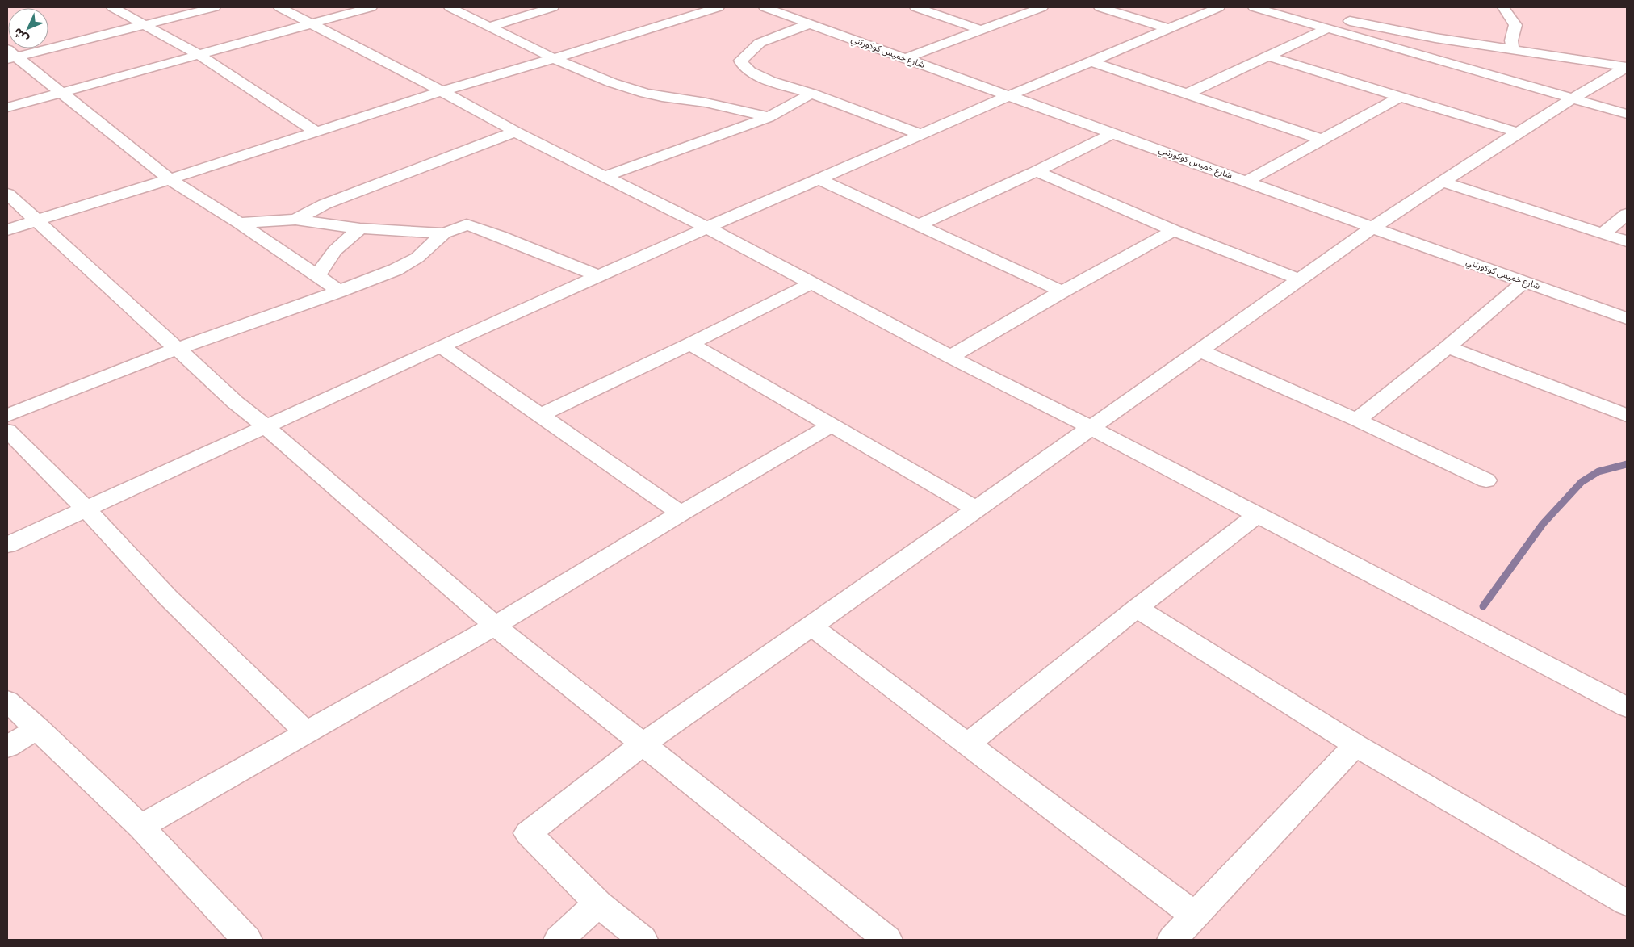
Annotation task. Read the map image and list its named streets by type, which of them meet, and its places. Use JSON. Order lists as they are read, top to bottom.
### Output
{
  "streets": {
    "street": ["شارع خميس كوكورتني"]
  },
  "north": "bottom left"
}
